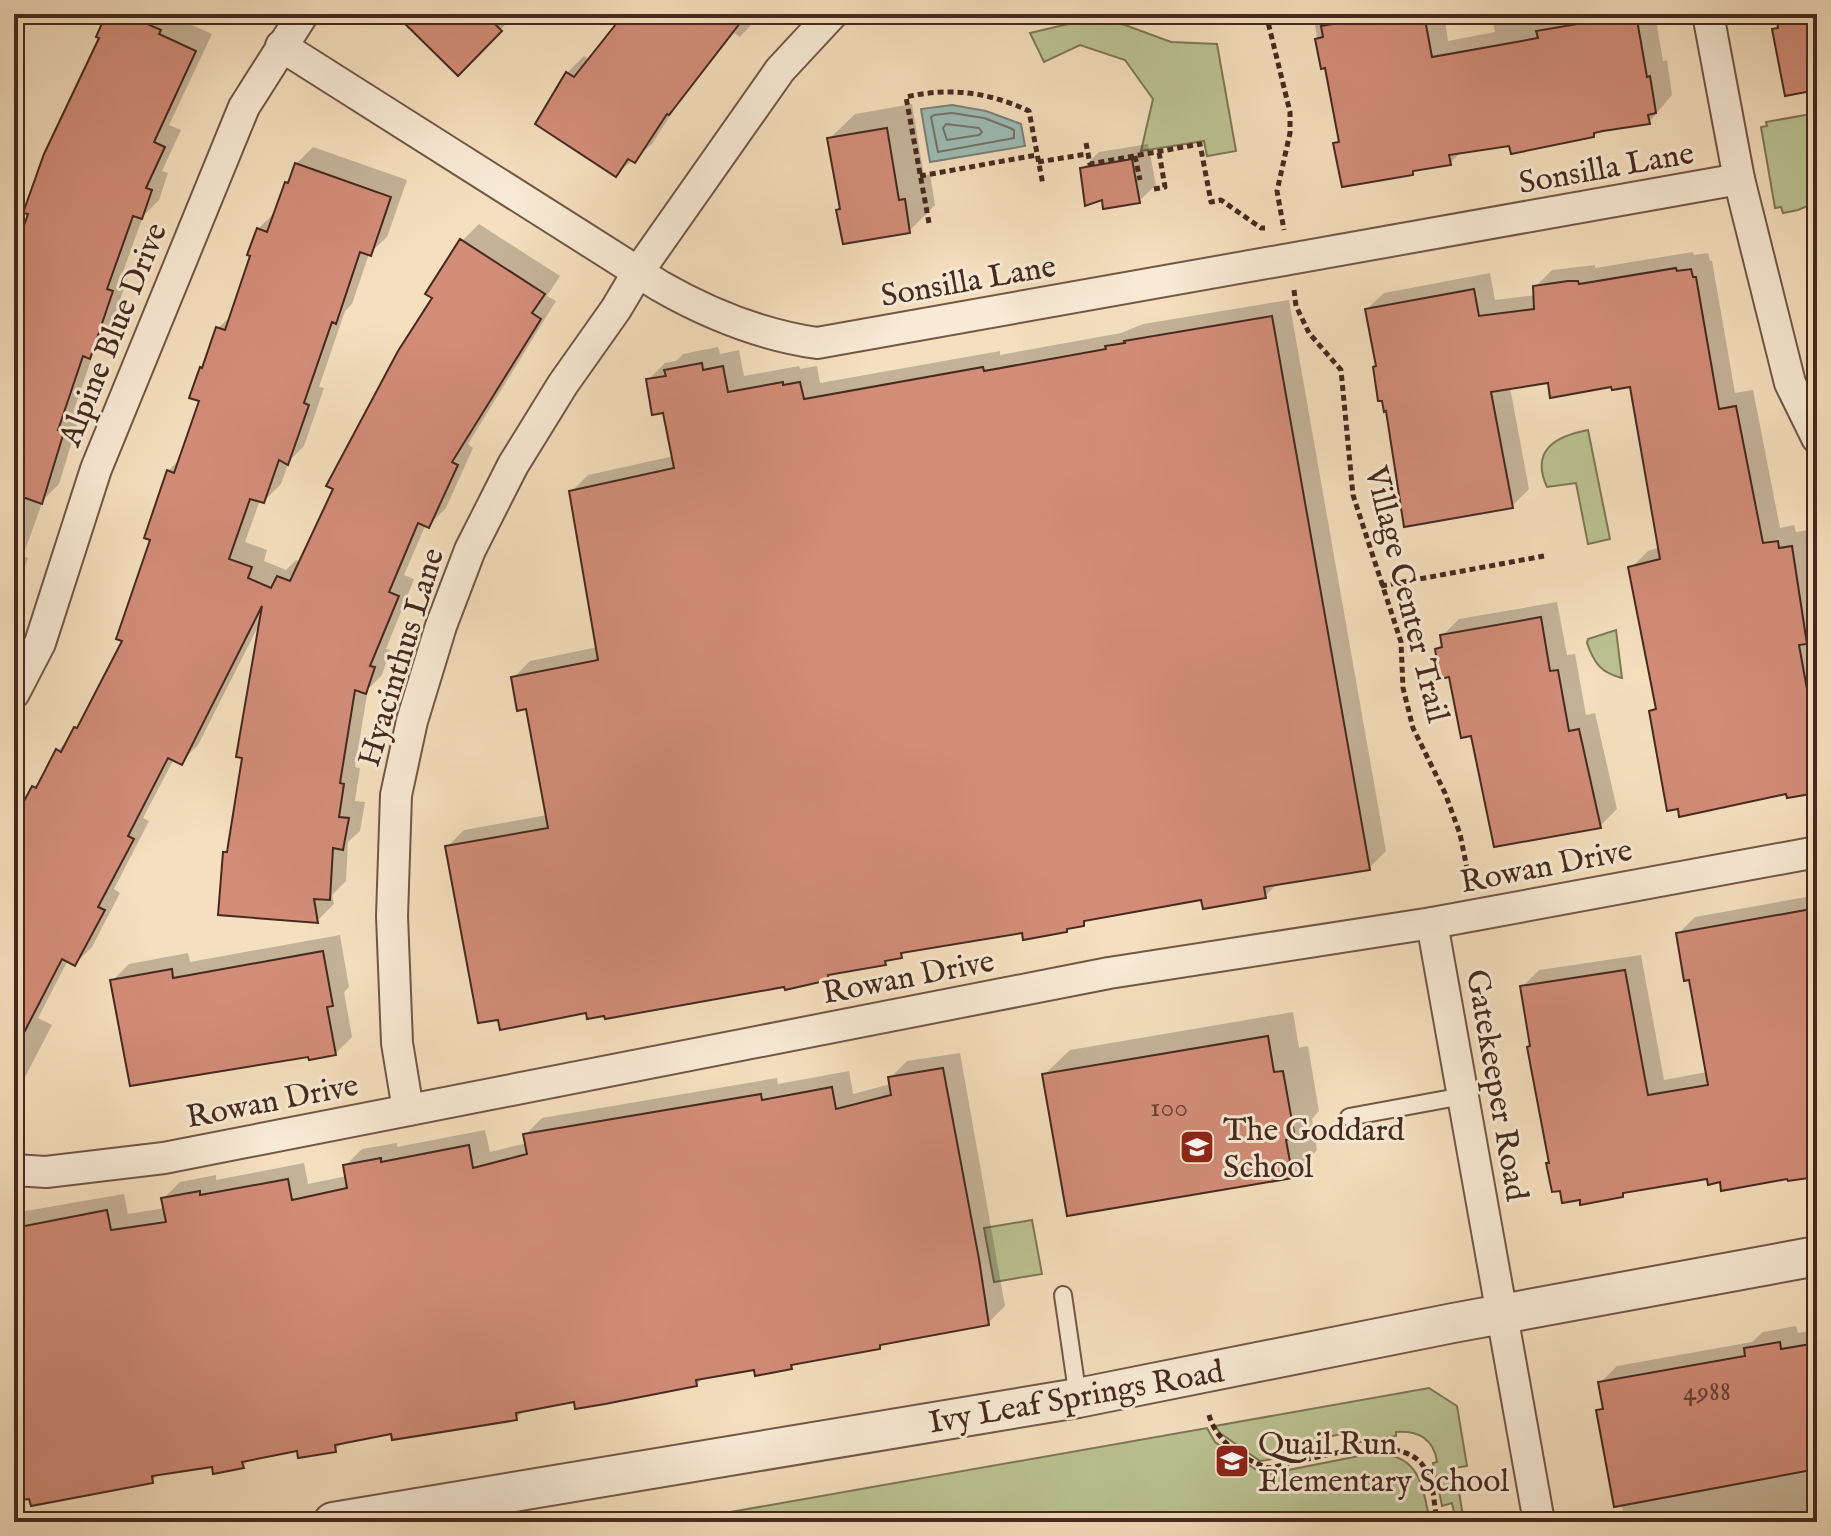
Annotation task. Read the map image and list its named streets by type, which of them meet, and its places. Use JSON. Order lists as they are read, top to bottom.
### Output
{
  "streets": {
    "street": [
      "Sonsilla Lane",
      "Alpine Blue Drive",
      "Hyacinthus Lane",
      "Rowan Drive",
      "Gatekeeper Road",
      "Ivy Leaf Springs Road"
    ],
    "path": ["Village Center Trail"]
  },
  "crossings": [
    ["Sonsilla Lane", "Alpine Blue Drive"],
    ["Sonsilla Lane", "Hyacinthus Lane"],
    ["Hyacinthus Lane", "Rowan Drive"],
    ["Rowan Drive", "Gatekeeper Road"],
    ["Gatekeeper Road", "Ivy Leaf Springs Road"]
  ],
  "places": {
    "school or university": ["The Goddard School", "Quail Run Elementary School"]
  },
  "house_numbers": ["100", "4988"]
}
